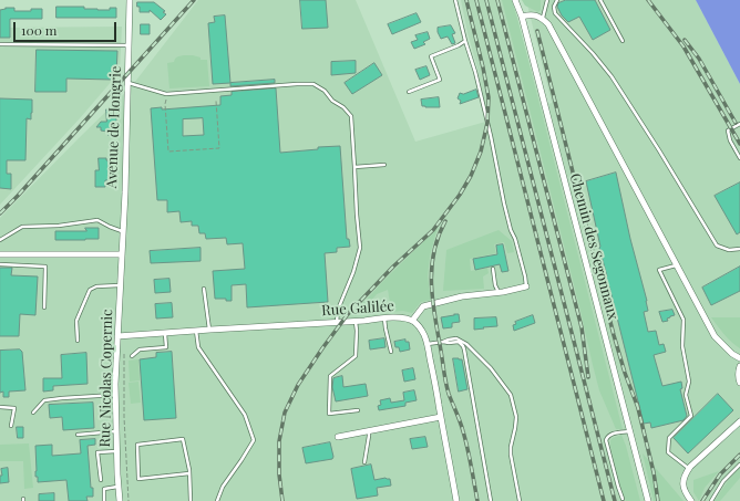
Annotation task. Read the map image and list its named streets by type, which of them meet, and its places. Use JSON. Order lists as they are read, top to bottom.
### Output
{
  "streets": {
    "street": [
      "Avenue de Hongrie",
      "Chemin des Segonnaux",
      "Rue Galilée",
      "Rue Nicolas Copernic"
    ]
  },
  "crossings": [
    ["Avenue de Hongrie", "Rue Nicolas Copernic"],
    ["Rue Galilée", "Rue Nicolas Copernic"]
  ],
  "scale_bar": "100 m"
}
